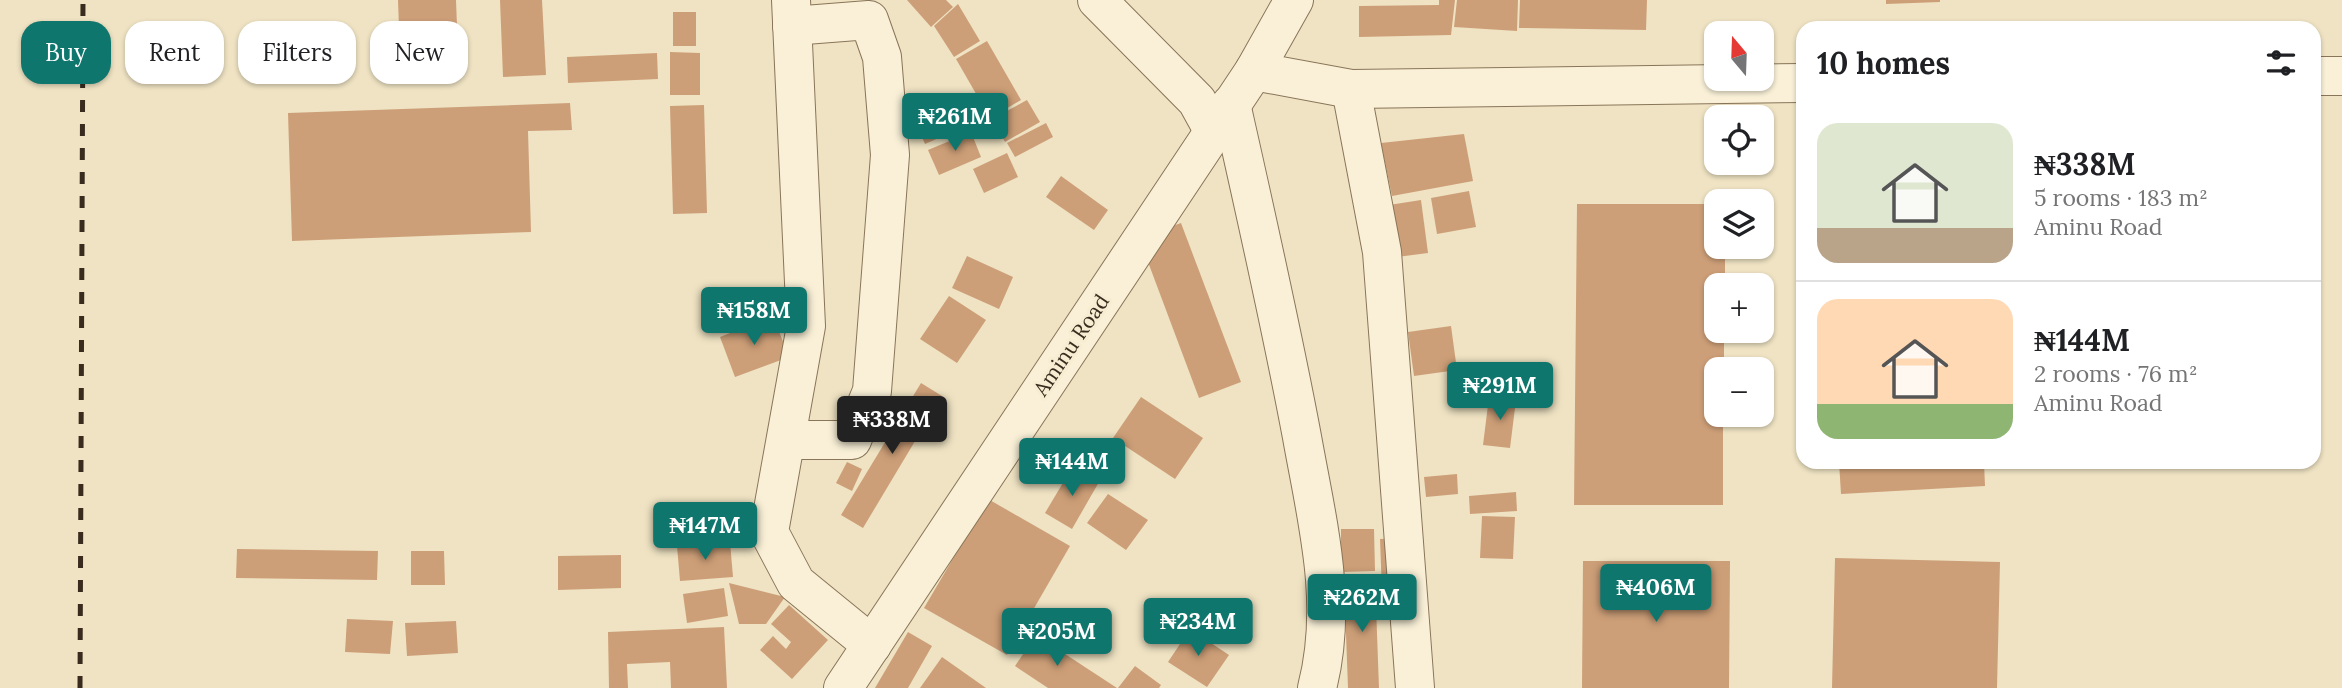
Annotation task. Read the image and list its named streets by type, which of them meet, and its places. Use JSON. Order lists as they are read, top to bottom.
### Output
{
  "streets": {
    "street": ["Aminu Road"]
  },
  "north": "top",
  "page": {
    "map_buttons": ["+", "−"],
    "chip": [
      "Buy",
      "Rent",
      "Filters",
      "New"
    ],
    "heading": "10 homes",
    "price": [
      "₦261M",
      "₦158M",
      "₦291M",
      "₦338M",
      "₦144M",
      "₦147M",
      "₦406M",
      "₦262M",
      "₦234M",
      "₦205M"
    ],
    "list": [
      {
        "name": "₦338M",
        "note": "5 rooms · 183 m² · Aminu Road"
      },
      {
        "name": "₦144M",
        "note": "2 rooms · 76 m² · Aminu Road"
      }
    ]
  }
}
